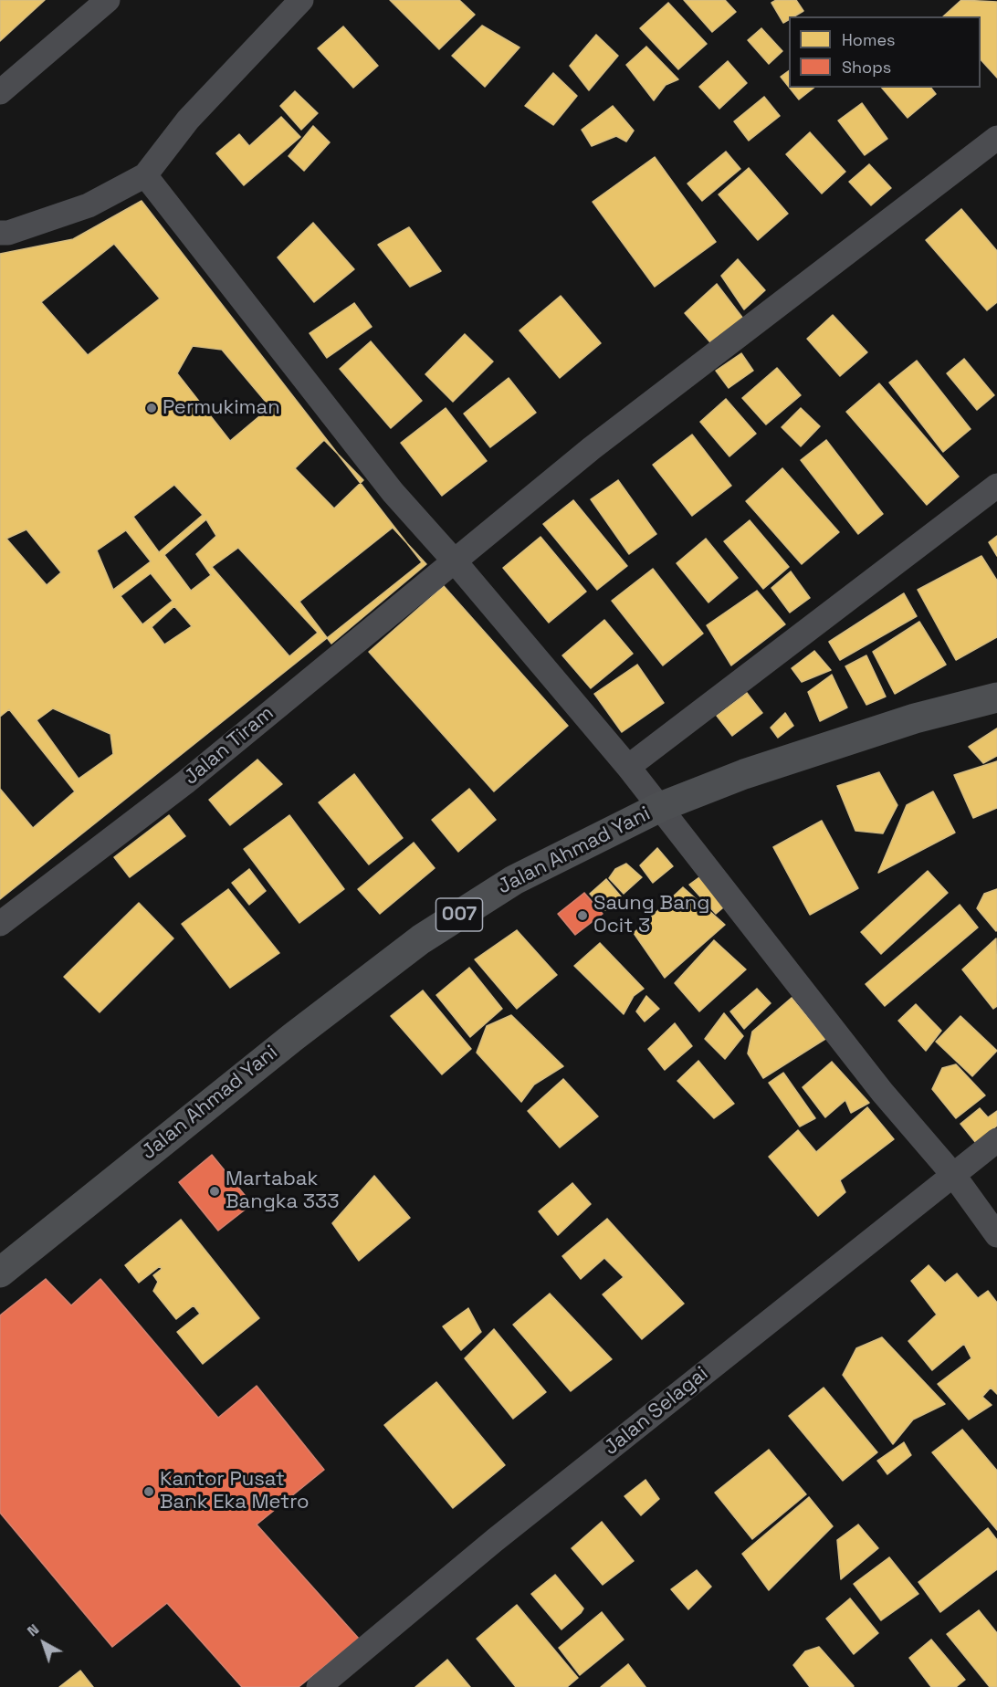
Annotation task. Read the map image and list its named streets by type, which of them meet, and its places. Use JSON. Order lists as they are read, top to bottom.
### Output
{
  "streets": {
    "main road": ["Jalan Ahmad Yani", "007"],
    "street": ["Jalan Tiram", "Jalan Selagai"]
  },
  "places": [
    "Permukiman",
    "Saung Bang Ocit 3",
    "Martabak Bangka 333",
    "Kantor Pusat Bank Eka Metro"
  ],
  "legend": ["Homes", "Shops"],
  "north": "top left"
}
